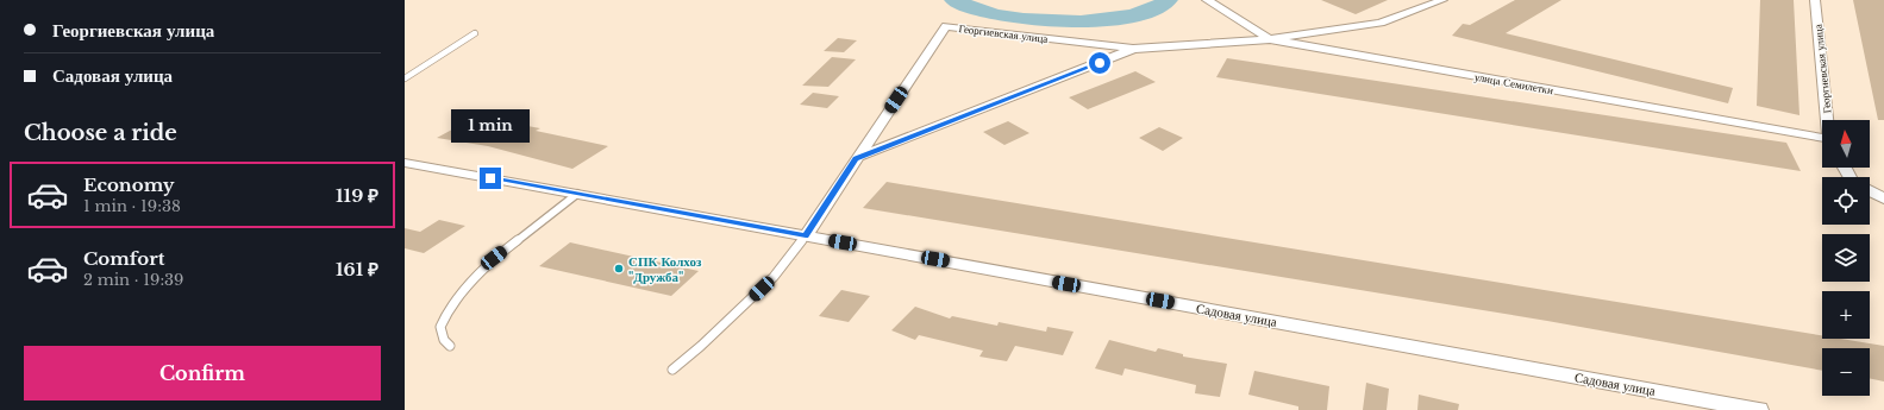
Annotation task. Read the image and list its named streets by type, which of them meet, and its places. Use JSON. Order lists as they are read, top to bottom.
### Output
{
  "streets": {
    "street": ["Георгиевская улица", "улица Семилетки", "Садовая улица"]
  },
  "crossings": [
    ["Георгиевская улица", "улица Семилетки"],
    ["Георгиевская улица", "Садовая улица"]
  ],
  "places": ["СПК Колхоз \"Дружба\""],
  "north": "top",
  "page": {
    "banner": ["Георгиевская улица", "Садовая улица"],
    "heading": "Choose a ride",
    "bubble": "1 min",
    "map_buttons": ["+", "−"],
    "list": [
      {
        "name": "Economy",
        "note": "1 min · 19:38",
        "value": "119 ₽"
      },
      {
        "name": "Comfort",
        "note": "2 min · 19:39",
        "value": "161 ₽"
      }
    ],
    "buttons": "Confirm"
  }
}
